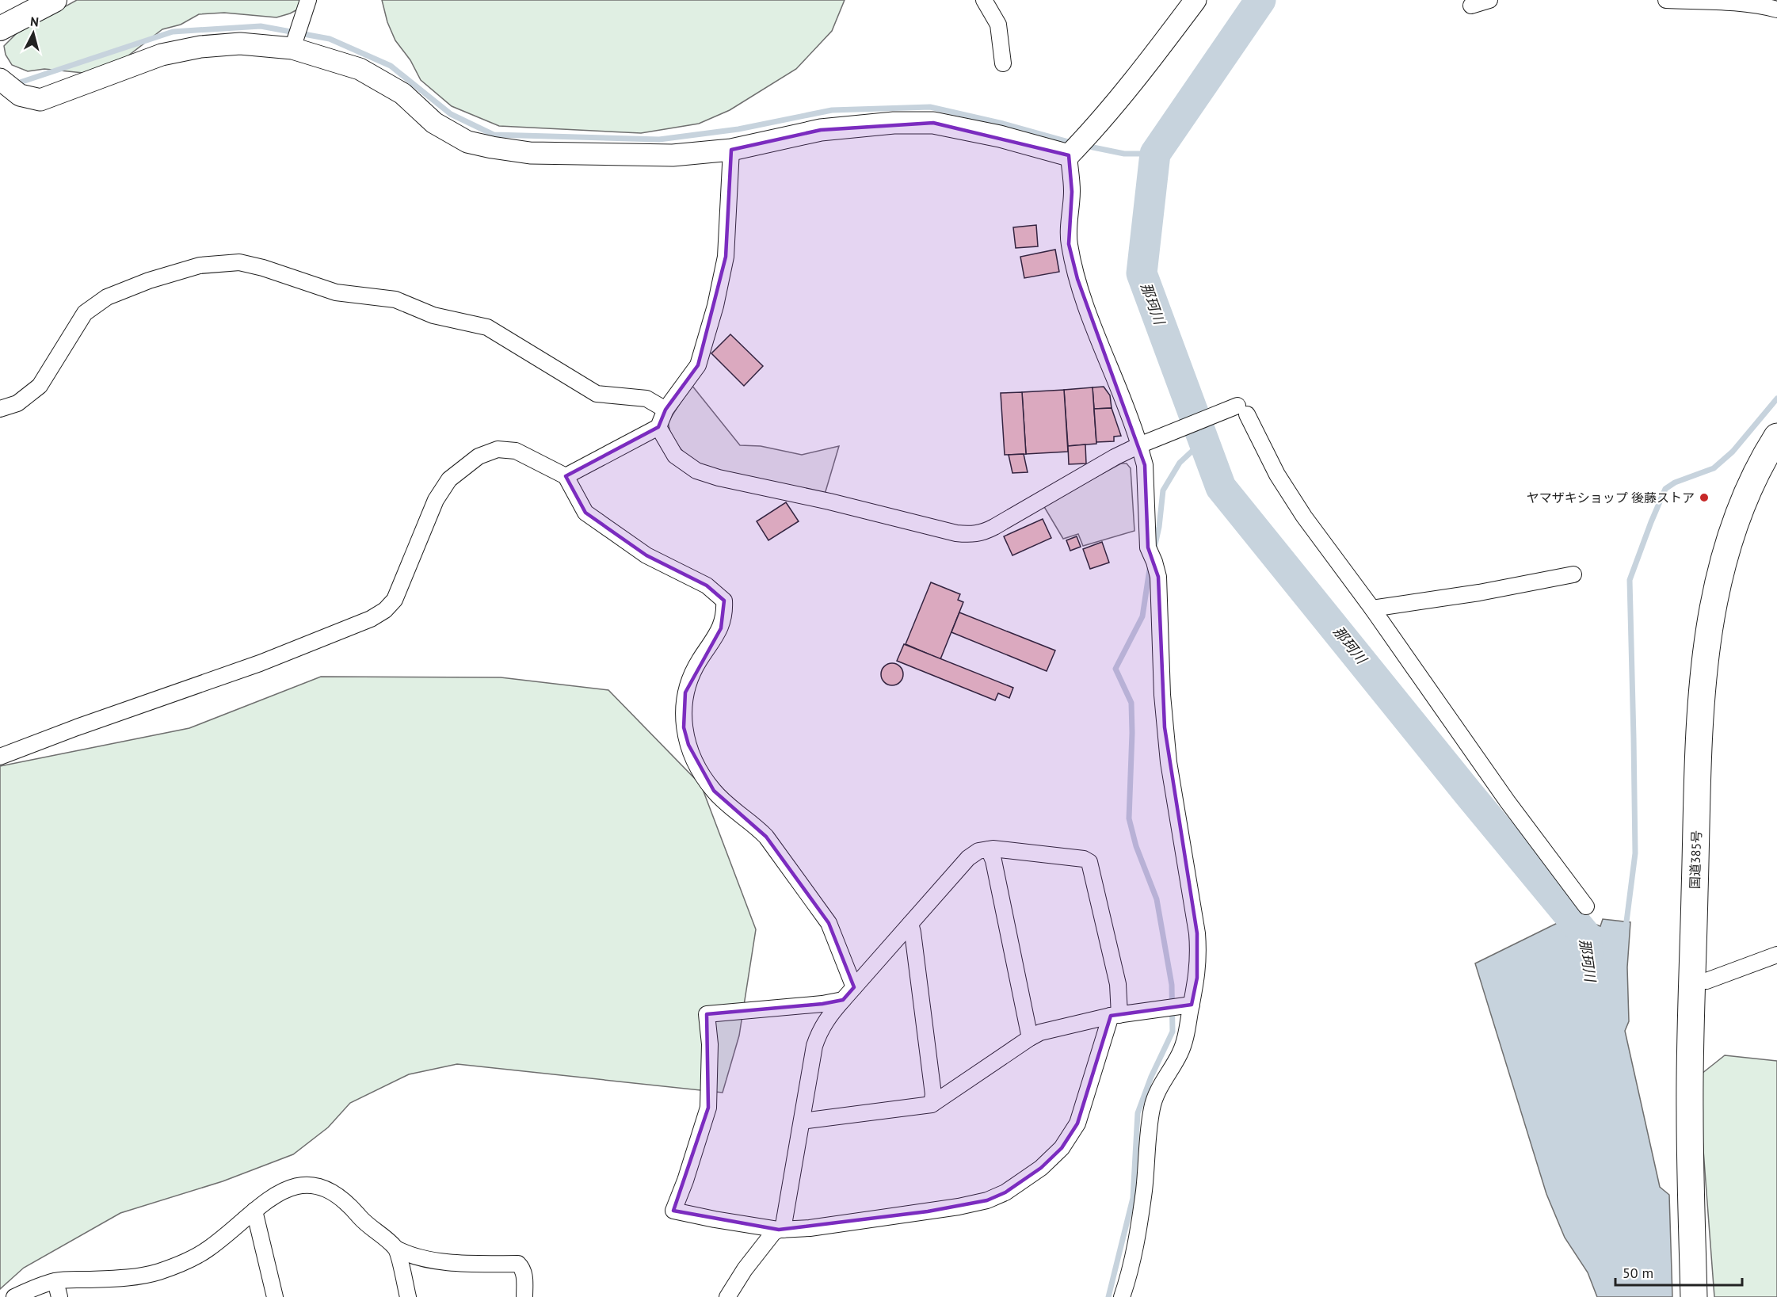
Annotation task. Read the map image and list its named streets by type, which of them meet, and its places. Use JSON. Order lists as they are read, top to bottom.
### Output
{
  "streets": {
    "highway": ["国道385号"]
  },
  "water": ["那珂川"],
  "places": ["ヤマザキショップ 後藤ストア"],
  "scale_bar": "50 m",
  "north": "top"
}
